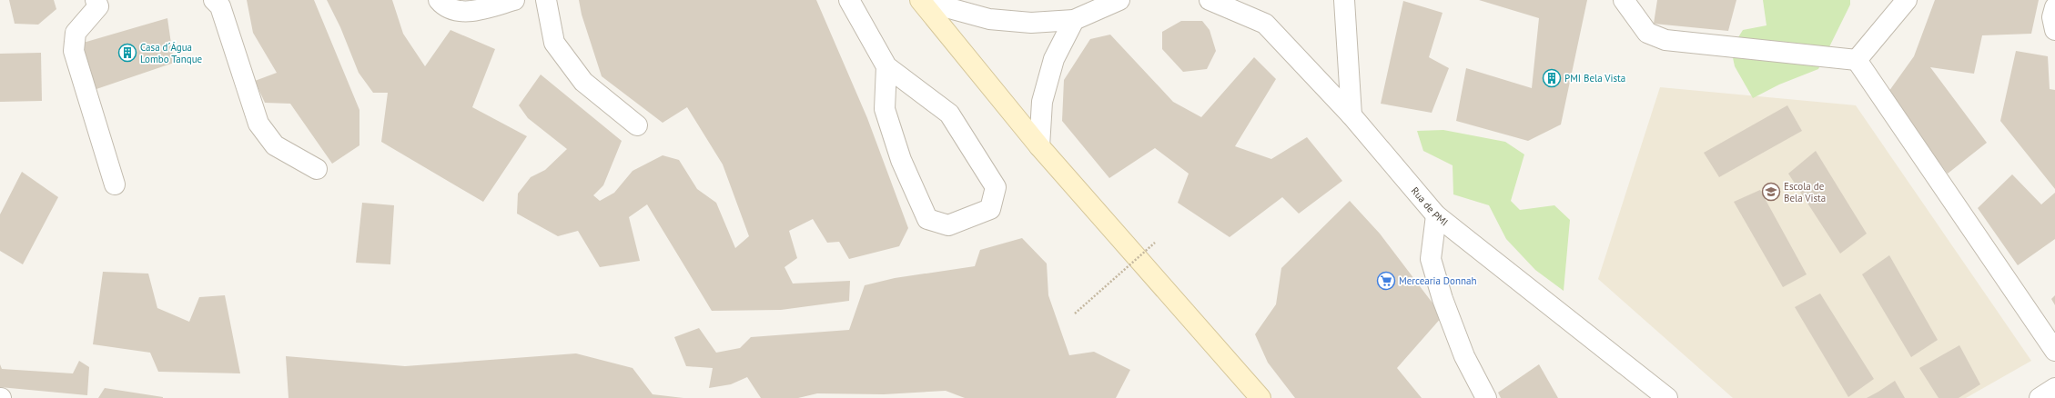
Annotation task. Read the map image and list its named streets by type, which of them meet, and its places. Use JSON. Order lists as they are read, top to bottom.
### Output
{
  "streets": {
    "street": ["Rua de PMI"]
  },
  "places": {
    "building": ["Casa d´Água Lombo Tanque", "PMI Bela Vista"],
    "school or university": ["Escola de Bela Vista"],
    "supermarket": ["Mercearia Donnah"]
  }
}
